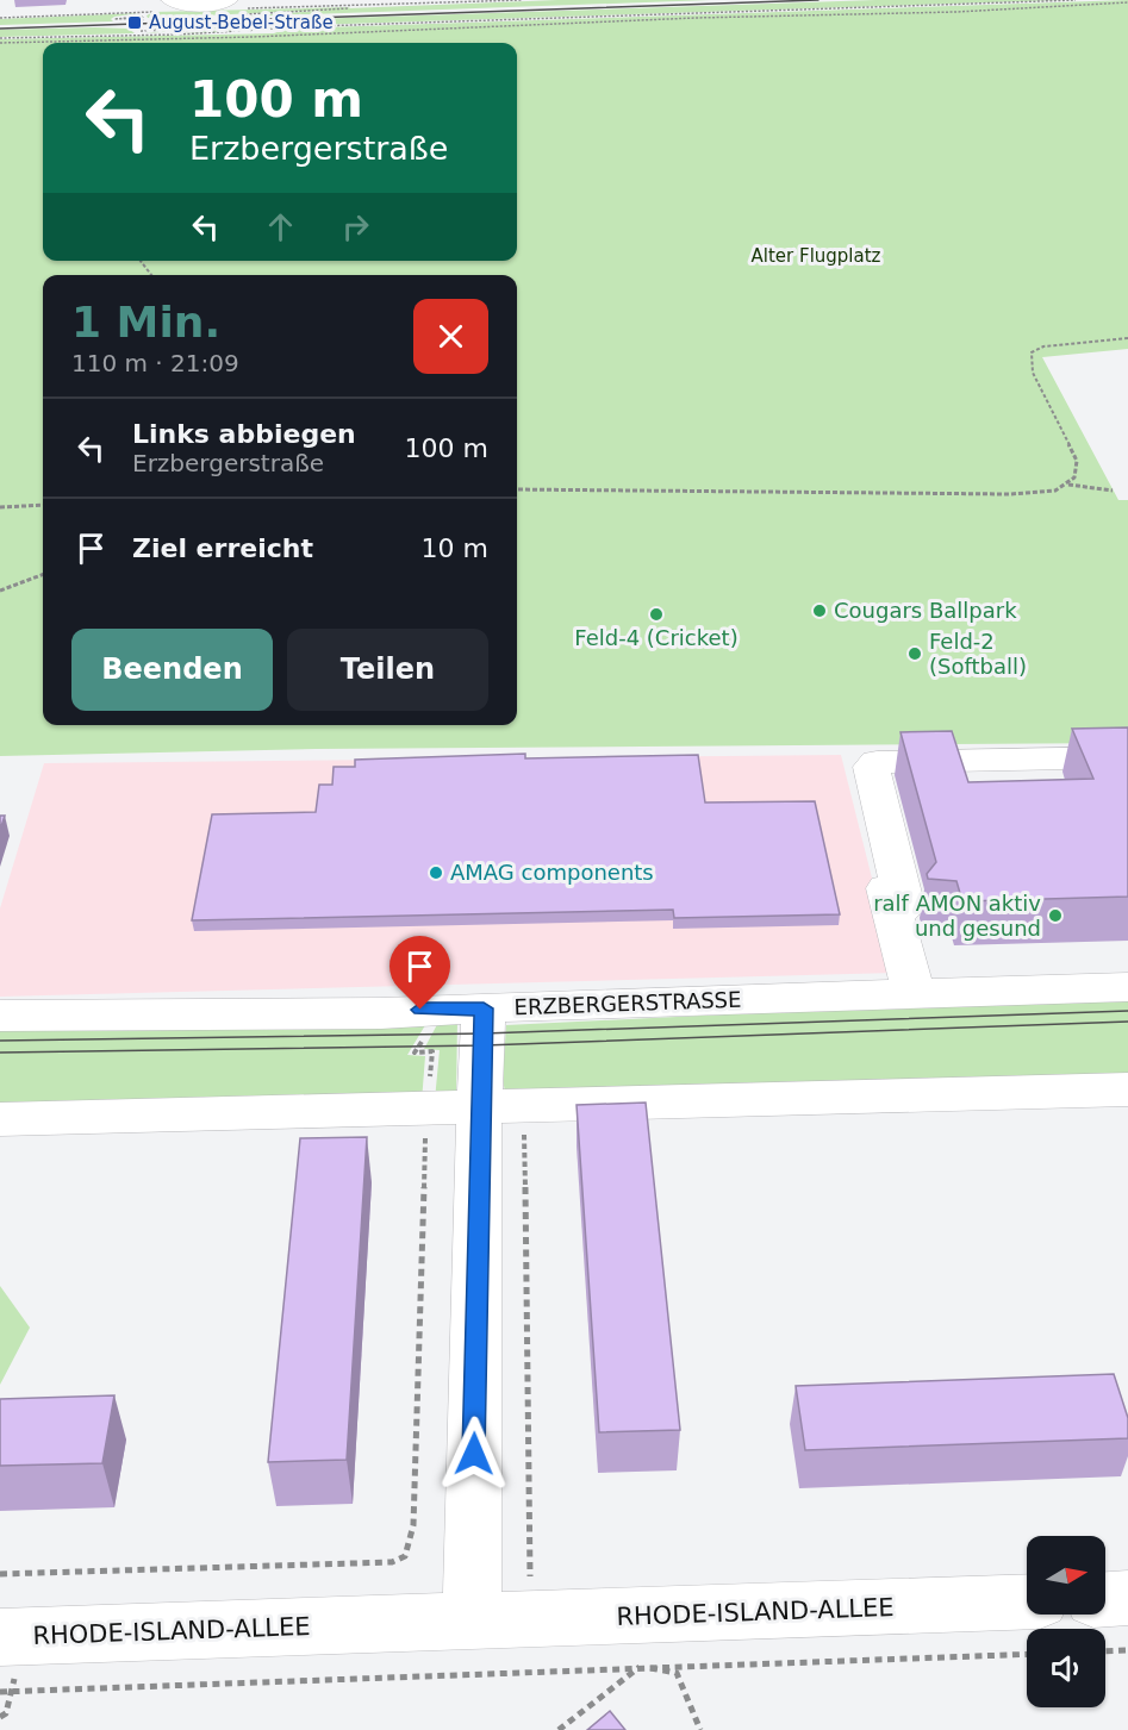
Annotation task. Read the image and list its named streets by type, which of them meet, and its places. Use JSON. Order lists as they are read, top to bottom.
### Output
{
  "streets": {
    "street": ["ERZBERGERSTRASSE", "RHODE-ISLAND-ALLEE"]
  },
  "parks": ["Alter Flugplatz"],
  "places": {
    "transit": ["August-Bebel-Straße"],
    "other": [
      "Cougars Ballpark",
      "Feld-4 (Cricket)",
      "Feld-2 (Softball)",
      "AMAG components",
      "ralf AMON aktiv und gesund"
    ]
  },
  "north": "right",
  "page": {
    "turn": ["100 m", "Erzbergerstraße"],
    "heading": ["1 Min.", "110 m · 21:09"],
    "list": [
      {
        "name": "Links abbiegen",
        "note": "Erzbergerstraße",
        "value": "100 m"
      },
      {
        "name": "Ziel erreicht",
        "value": "10 m"
      }
    ],
    "buttons": ["Beenden", "Teilen"]
  }
}
